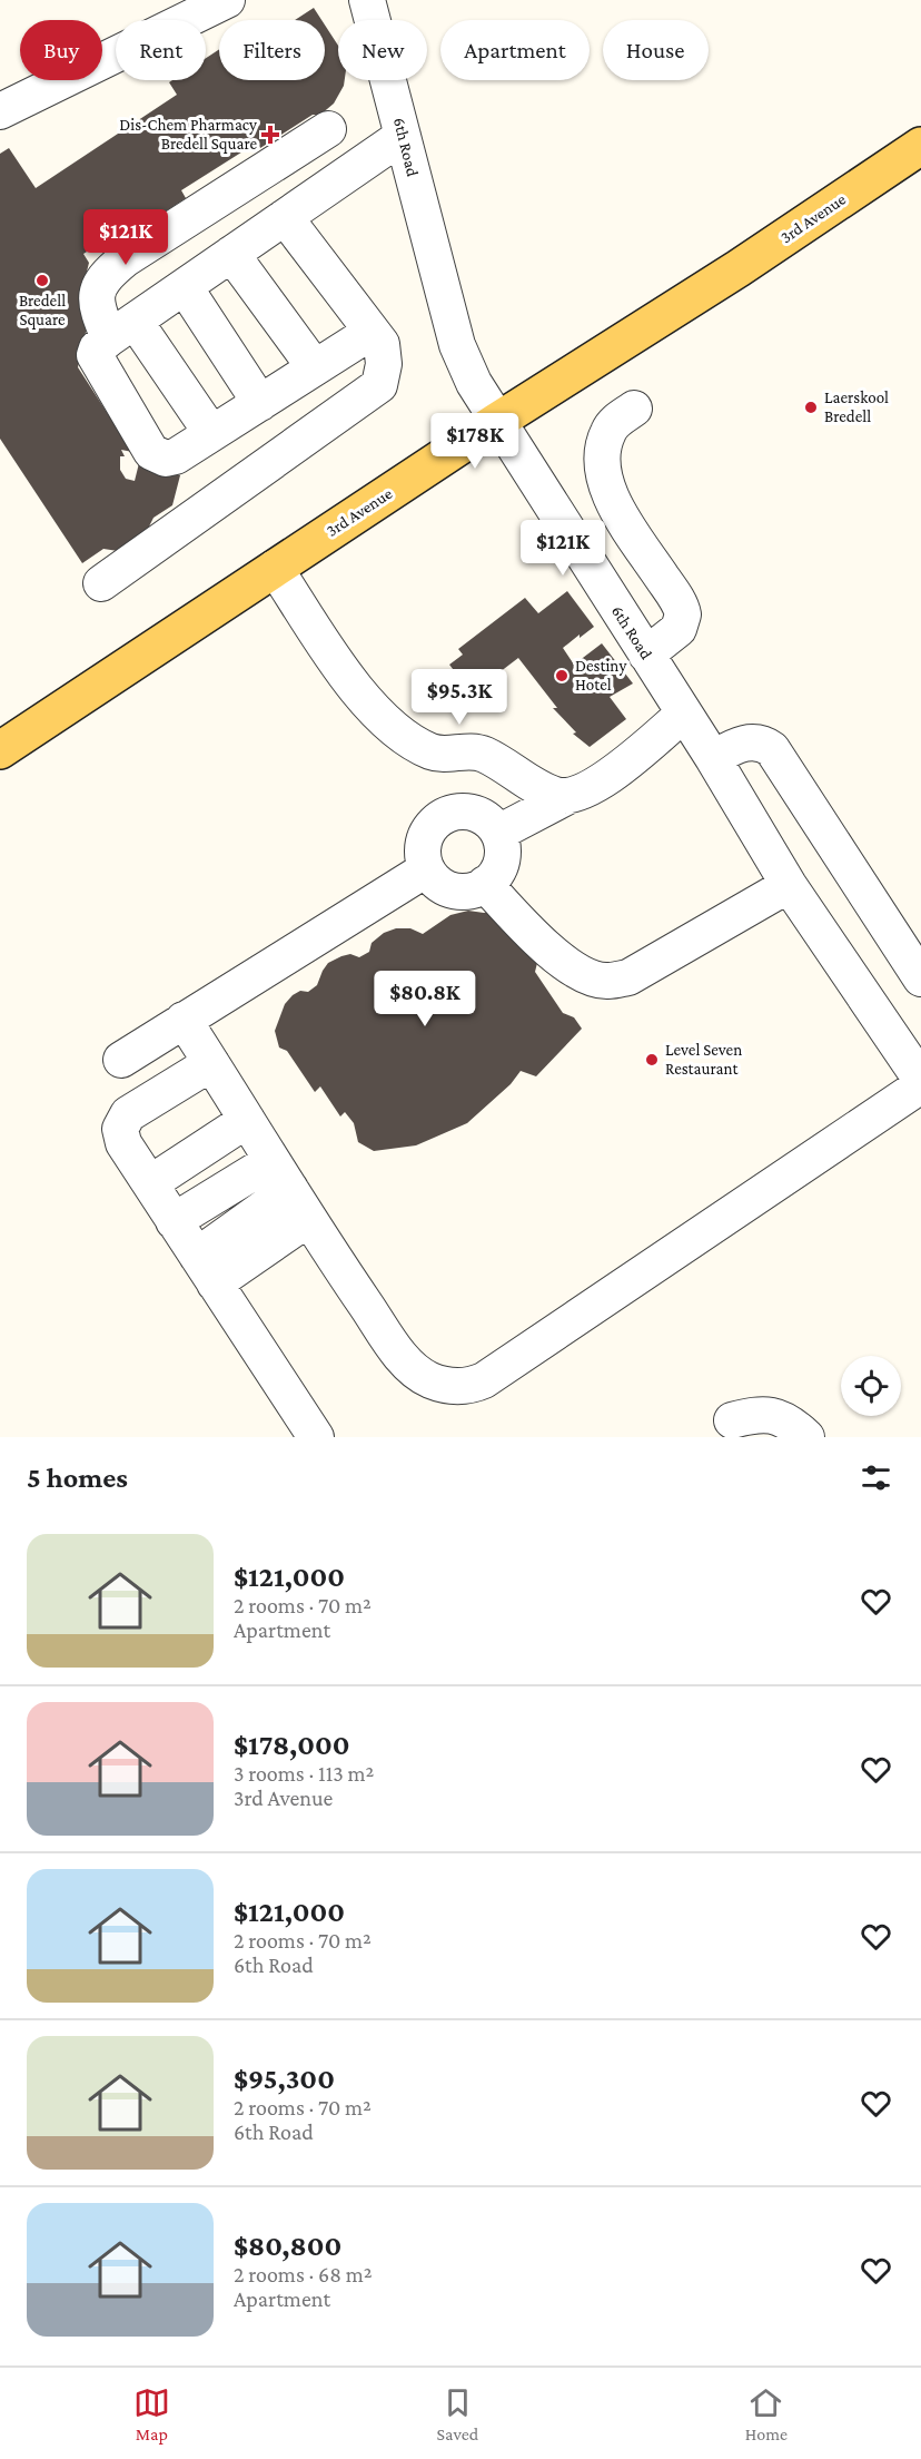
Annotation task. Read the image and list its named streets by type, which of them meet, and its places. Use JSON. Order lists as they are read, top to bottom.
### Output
{
  "streets": {
    "main road": ["3rd Avenue"],
    "street": ["6th Road"]
  },
  "crossings": [
    ["6th Road", "3rd Avenue"]
  ],
  "places": {
    "health": ["Dis-Chem Pharmacy Bredell Square"],
    "other": [
      "Bredell Square",
      "Laerskool Bredell",
      "Destiny Hotel",
      "Level Seven Restaurant"
    ]
  },
  "page": {
    "chip": [
      "Buy",
      "Rent",
      "Filters",
      "New",
      "Apartment",
      "House"
    ],
    "price": [
      "$121K",
      "$178K",
      "$121K",
      "$95.3K",
      "$80.8K"
    ],
    "heading": "5 homes",
    "list": [
      {
        "name": "$121,000",
        "note": "2 rooms · 70 m² · Apartment"
      },
      {
        "name": "$178,000",
        "note": "3 rooms · 113 m² · 3rd Avenue"
      },
      {
        "name": "$121,000",
        "note": "2 rooms · 70 m² · 6th Road"
      },
      {
        "name": "$95,300",
        "note": "2 rooms · 70 m² · 6th Road"
      },
      {
        "name": "$80,800",
        "note": "2 rooms · 68 m² · Apartment"
      }
    ],
    "tabs": ["Map", "Saved", "Home"]
  }
}
